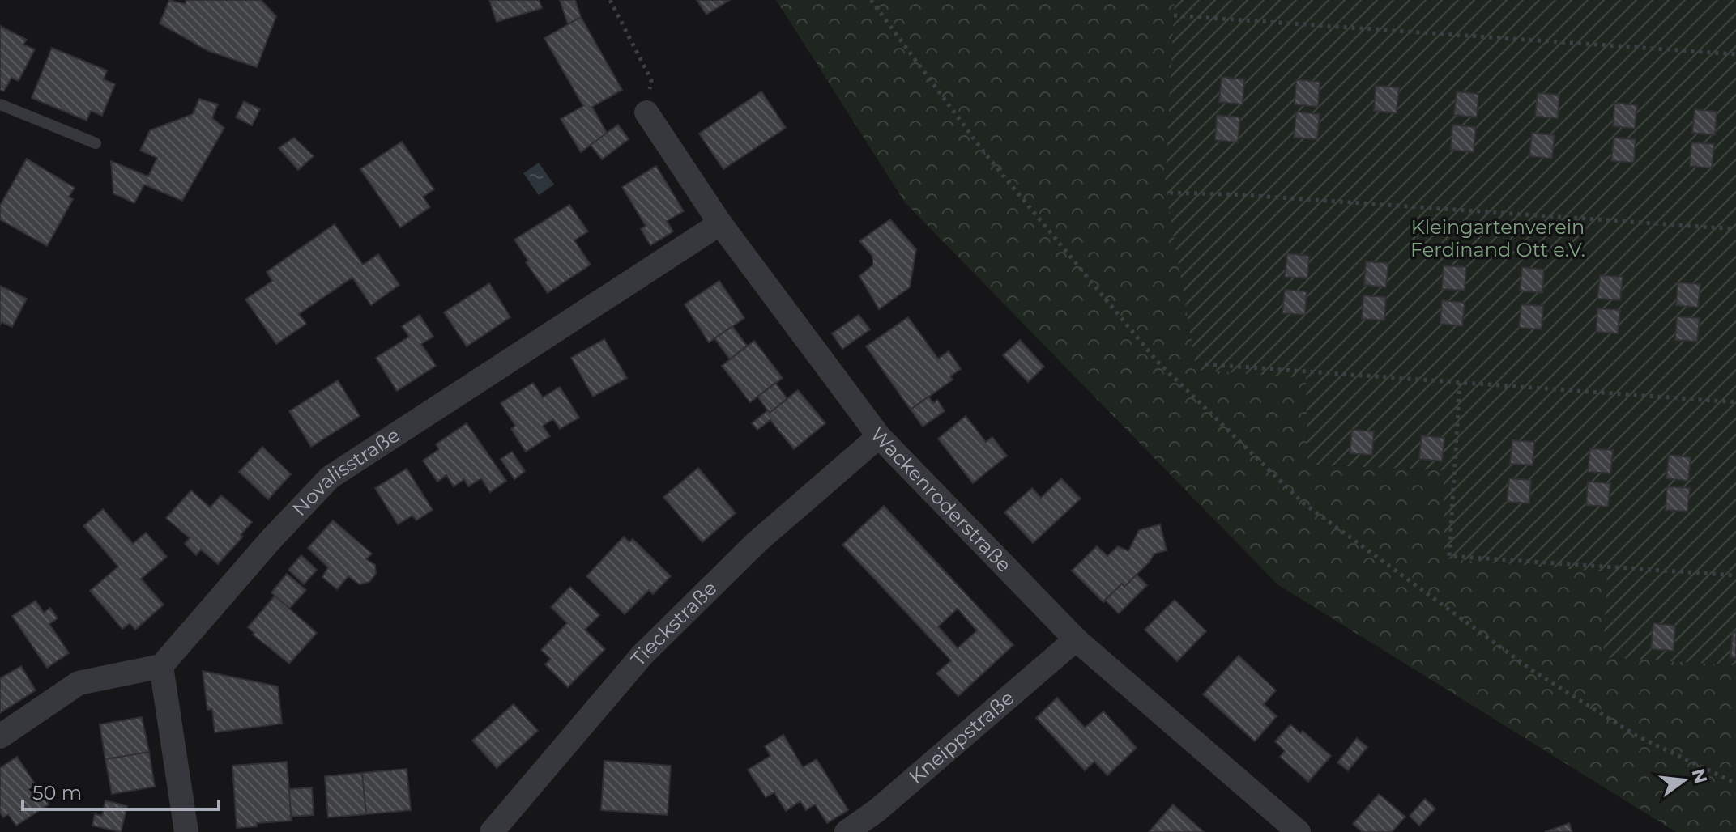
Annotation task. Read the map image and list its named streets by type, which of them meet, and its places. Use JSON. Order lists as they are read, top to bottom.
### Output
{
  "streets": {
    "street": [
      "Novalisstraße",
      "Wackenroderstraße",
      "Tieckstraße",
      "Kneippstraße"
    ]
  },
  "crossings": [
    ["Novalisstraße", "Wackenroderstraße"],
    ["Wackenroderstraße", "Tieckstraße"],
    ["Wackenroderstraße", "Kneippstraße"]
  ],
  "parks": ["Kleingartenverein Ferdinand Ott e.V."],
  "scale_bar": "50 m",
  "north": "right"
}
